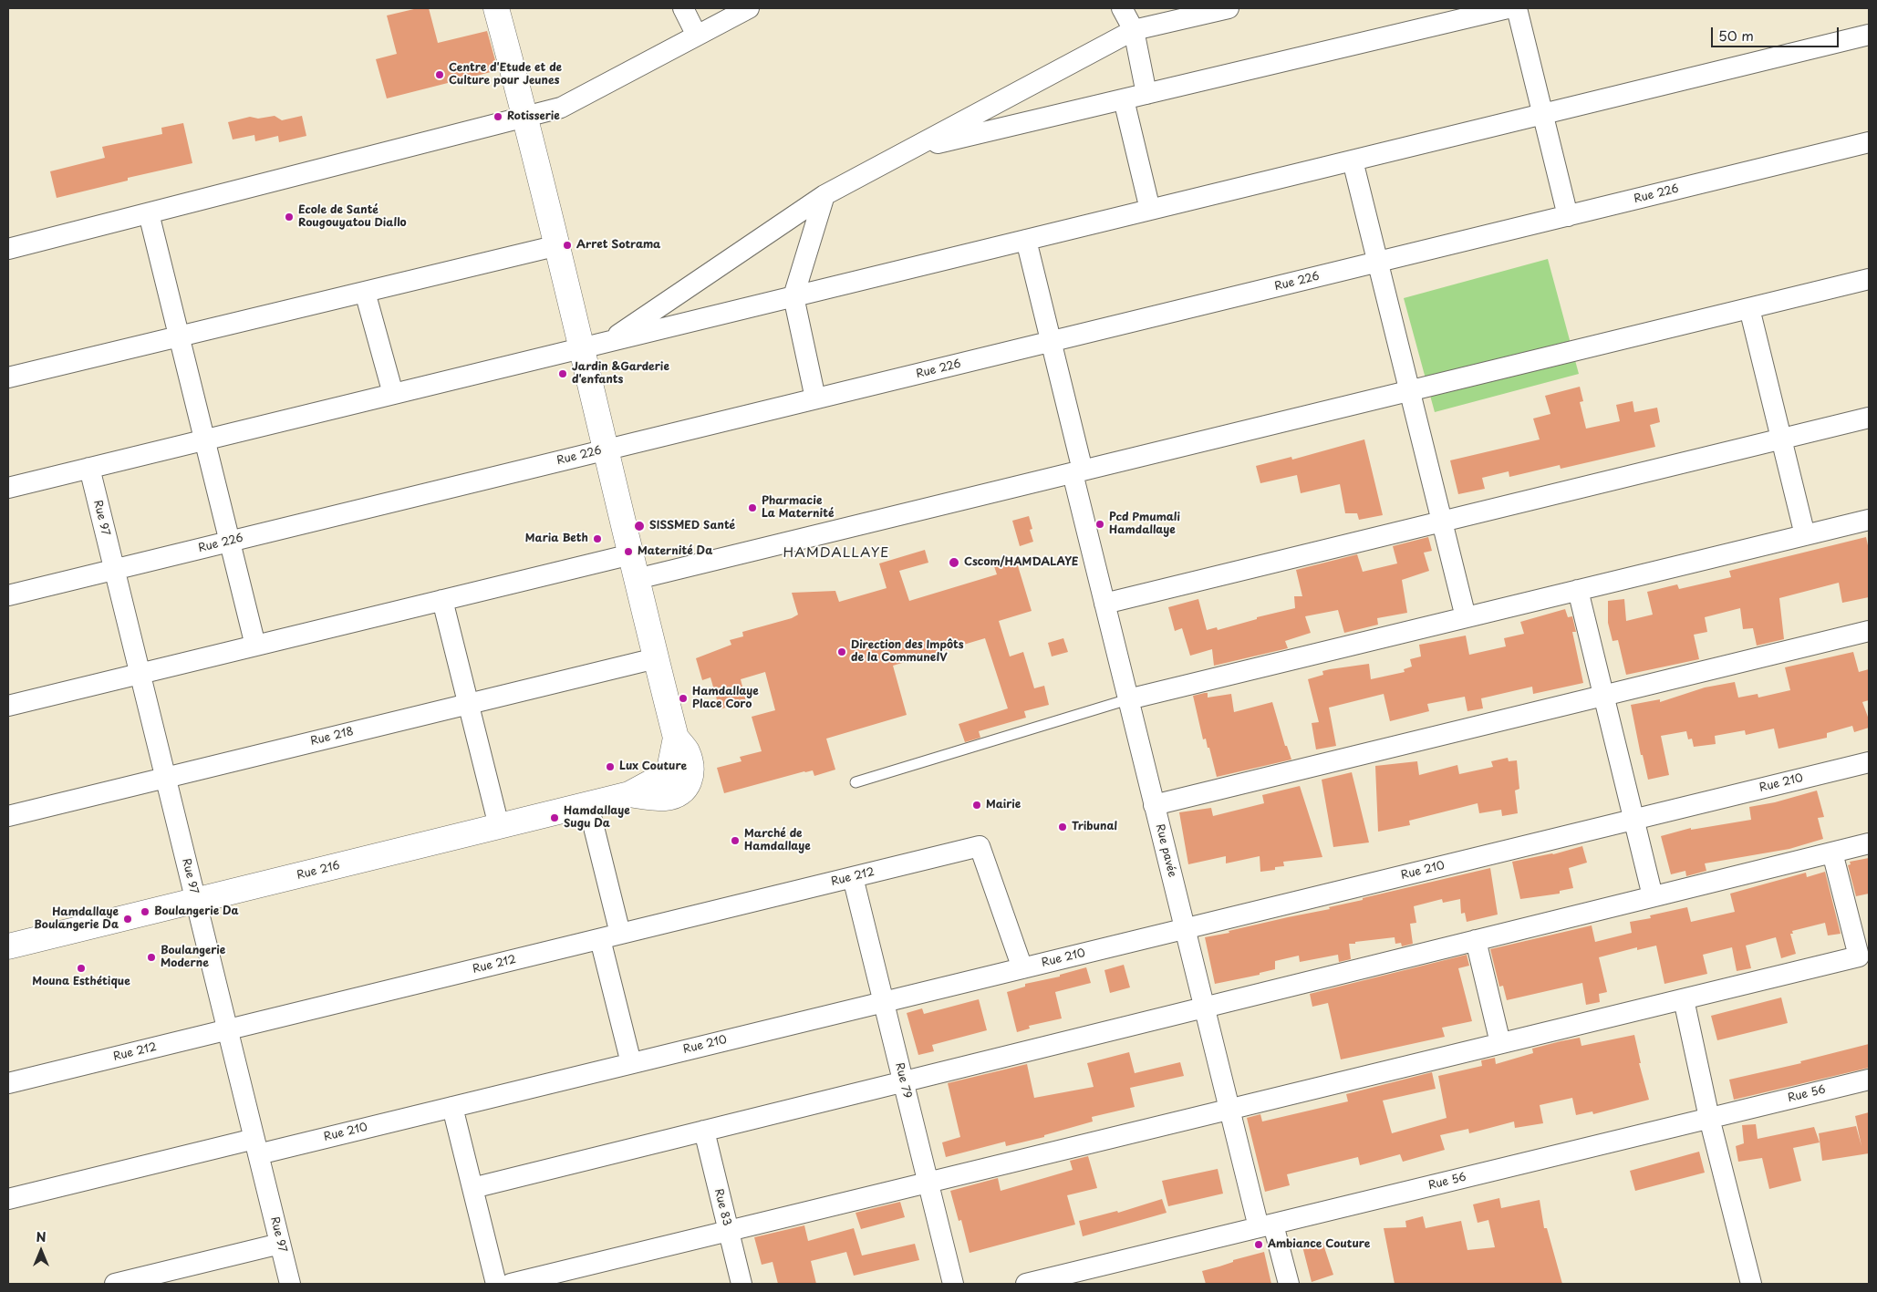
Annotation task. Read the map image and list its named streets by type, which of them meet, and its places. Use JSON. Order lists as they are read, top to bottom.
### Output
{
  "streets": {
    "street": [
      "Rue 226",
      "Rue 97",
      "Rue 218",
      "Rue 210",
      "Rue pavée",
      "Rue 216",
      "Rue 212",
      "Rue 79",
      "Rue 56",
      "Rue 83"
    ]
  },
  "crossings": [
    ["Rue 226", "Rue 97"],
    ["Rue 226", "Rue pavée"],
    ["Rue 97", "Rue 218"],
    ["Rue 97", "Rue 210"],
    ["Rue 97", "Rue 216"],
    ["Rue 97", "Rue 212"],
    ["Rue 218", "Rue 216"],
    ["Rue 210", "Rue pavée"],
    ["Rue 210", "Rue 212"],
    ["Rue 210", "Rue 79"],
    ["Rue pavée", "Rue 56"],
    ["Rue 212", "Rue 79"]
  ],
  "districts": ["HAMDALLAYE"],
  "places": [
    "Centre d'Etude et de Culture pour Jeunes",
    "Rotisserie",
    "Ecole de Santé Rougouyatou Diallo",
    "Arret Sotrama",
    "Jardin &Garderie d'enfants",
    "Pharmacie La Maternité",
    "Pcd Pmumali Hamdallaye",
    "SISSMED Santé",
    "Maria Beth",
    "Maternité Da",
    "Cscom/HAMDALAYE",
    "Direction des Impôts de la CommuneIV",
    "Hamdallaye Place Coro",
    "Lux Couture",
    "Mairie",
    "Hamdallaye Sugu Da",
    "Tribunal",
    "Marché de Hamdallaye",
    "Boulangerie Da",
    "Hamdallaye Boulangerie Da",
    "Boulangerie Moderne",
    "Mouna Esthétique",
    "Ambiance Couture"
  ],
  "scale_bar": "50 m",
  "north": "top"
}
